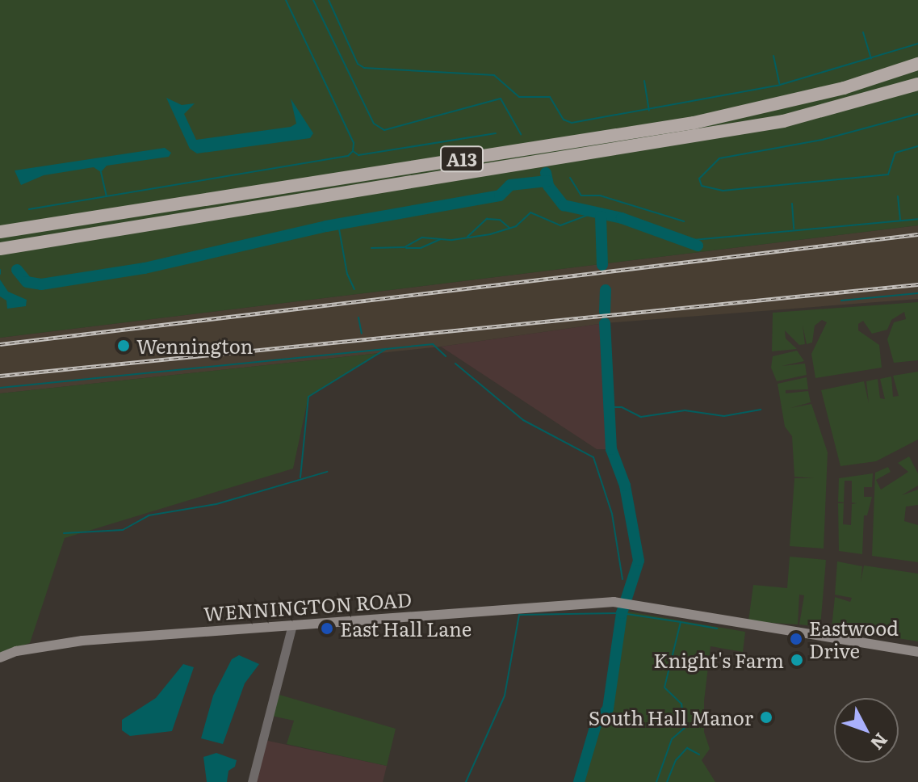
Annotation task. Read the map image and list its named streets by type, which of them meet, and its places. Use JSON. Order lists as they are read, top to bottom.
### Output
{
  "streets": {
    "highway": ["A13"],
    "main road": ["WENNINGTON ROAD"]
  },
  "places": [
    "Wennington",
    "East Hall Lane",
    "Eastwood Drive",
    "Knight's Farm",
    "South Hall Manor"
  ],
  "north": "bottom right"
}
